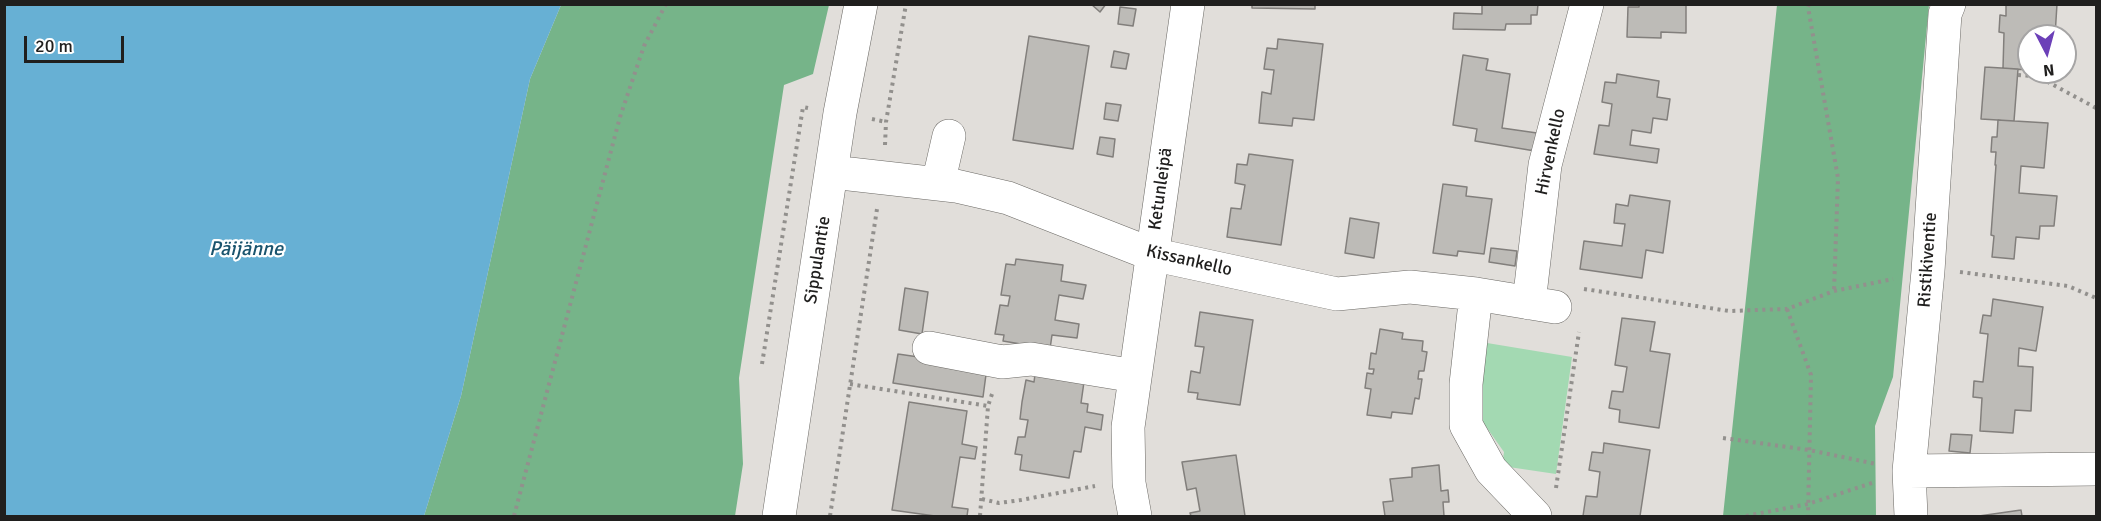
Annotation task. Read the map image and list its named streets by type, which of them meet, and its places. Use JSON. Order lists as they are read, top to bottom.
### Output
{
  "streets": {
    "street": [
      "Hirvenkello",
      "Ketunleipä",
      "Sippulantie",
      "Ristikiventie",
      "Kissankello"
    ]
  },
  "crossings": [
    ["Hirvenkello", "Kissankello"],
    ["Ketunleipä", "Kissankello"],
    ["Sippulantie", "Kissankello"]
  ],
  "water": ["Päijänne"],
  "scale_bar": "20 m",
  "north": "bottom"
}
